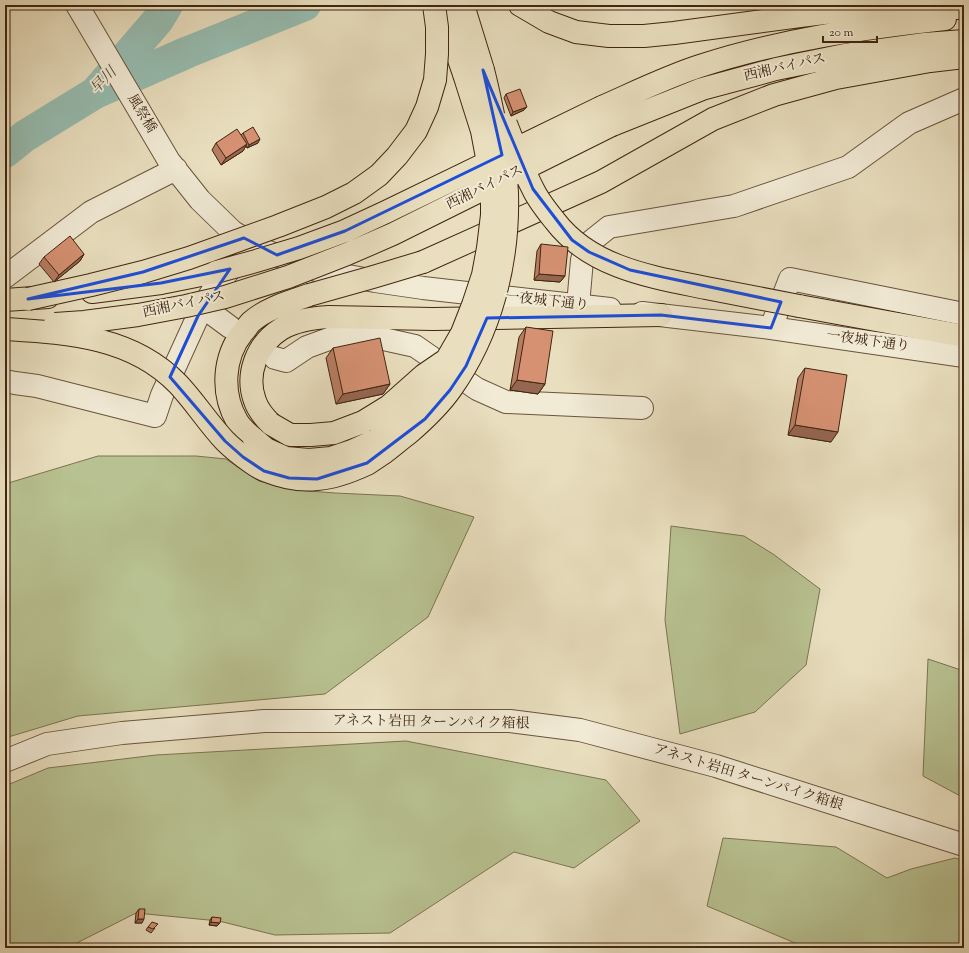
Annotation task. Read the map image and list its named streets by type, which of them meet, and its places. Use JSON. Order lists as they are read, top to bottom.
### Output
{
  "streets": {
    "highway": ["西湘バイパス"],
    "street": ["風祭橋", "一夜城下通り", "アネスト岩田 ターンパイク箱根"]
  },
  "crossings": [
    ["風祭橋", "一夜城下通り"]
  ],
  "water": ["早川"],
  "scale_bar": "20 m"
}
